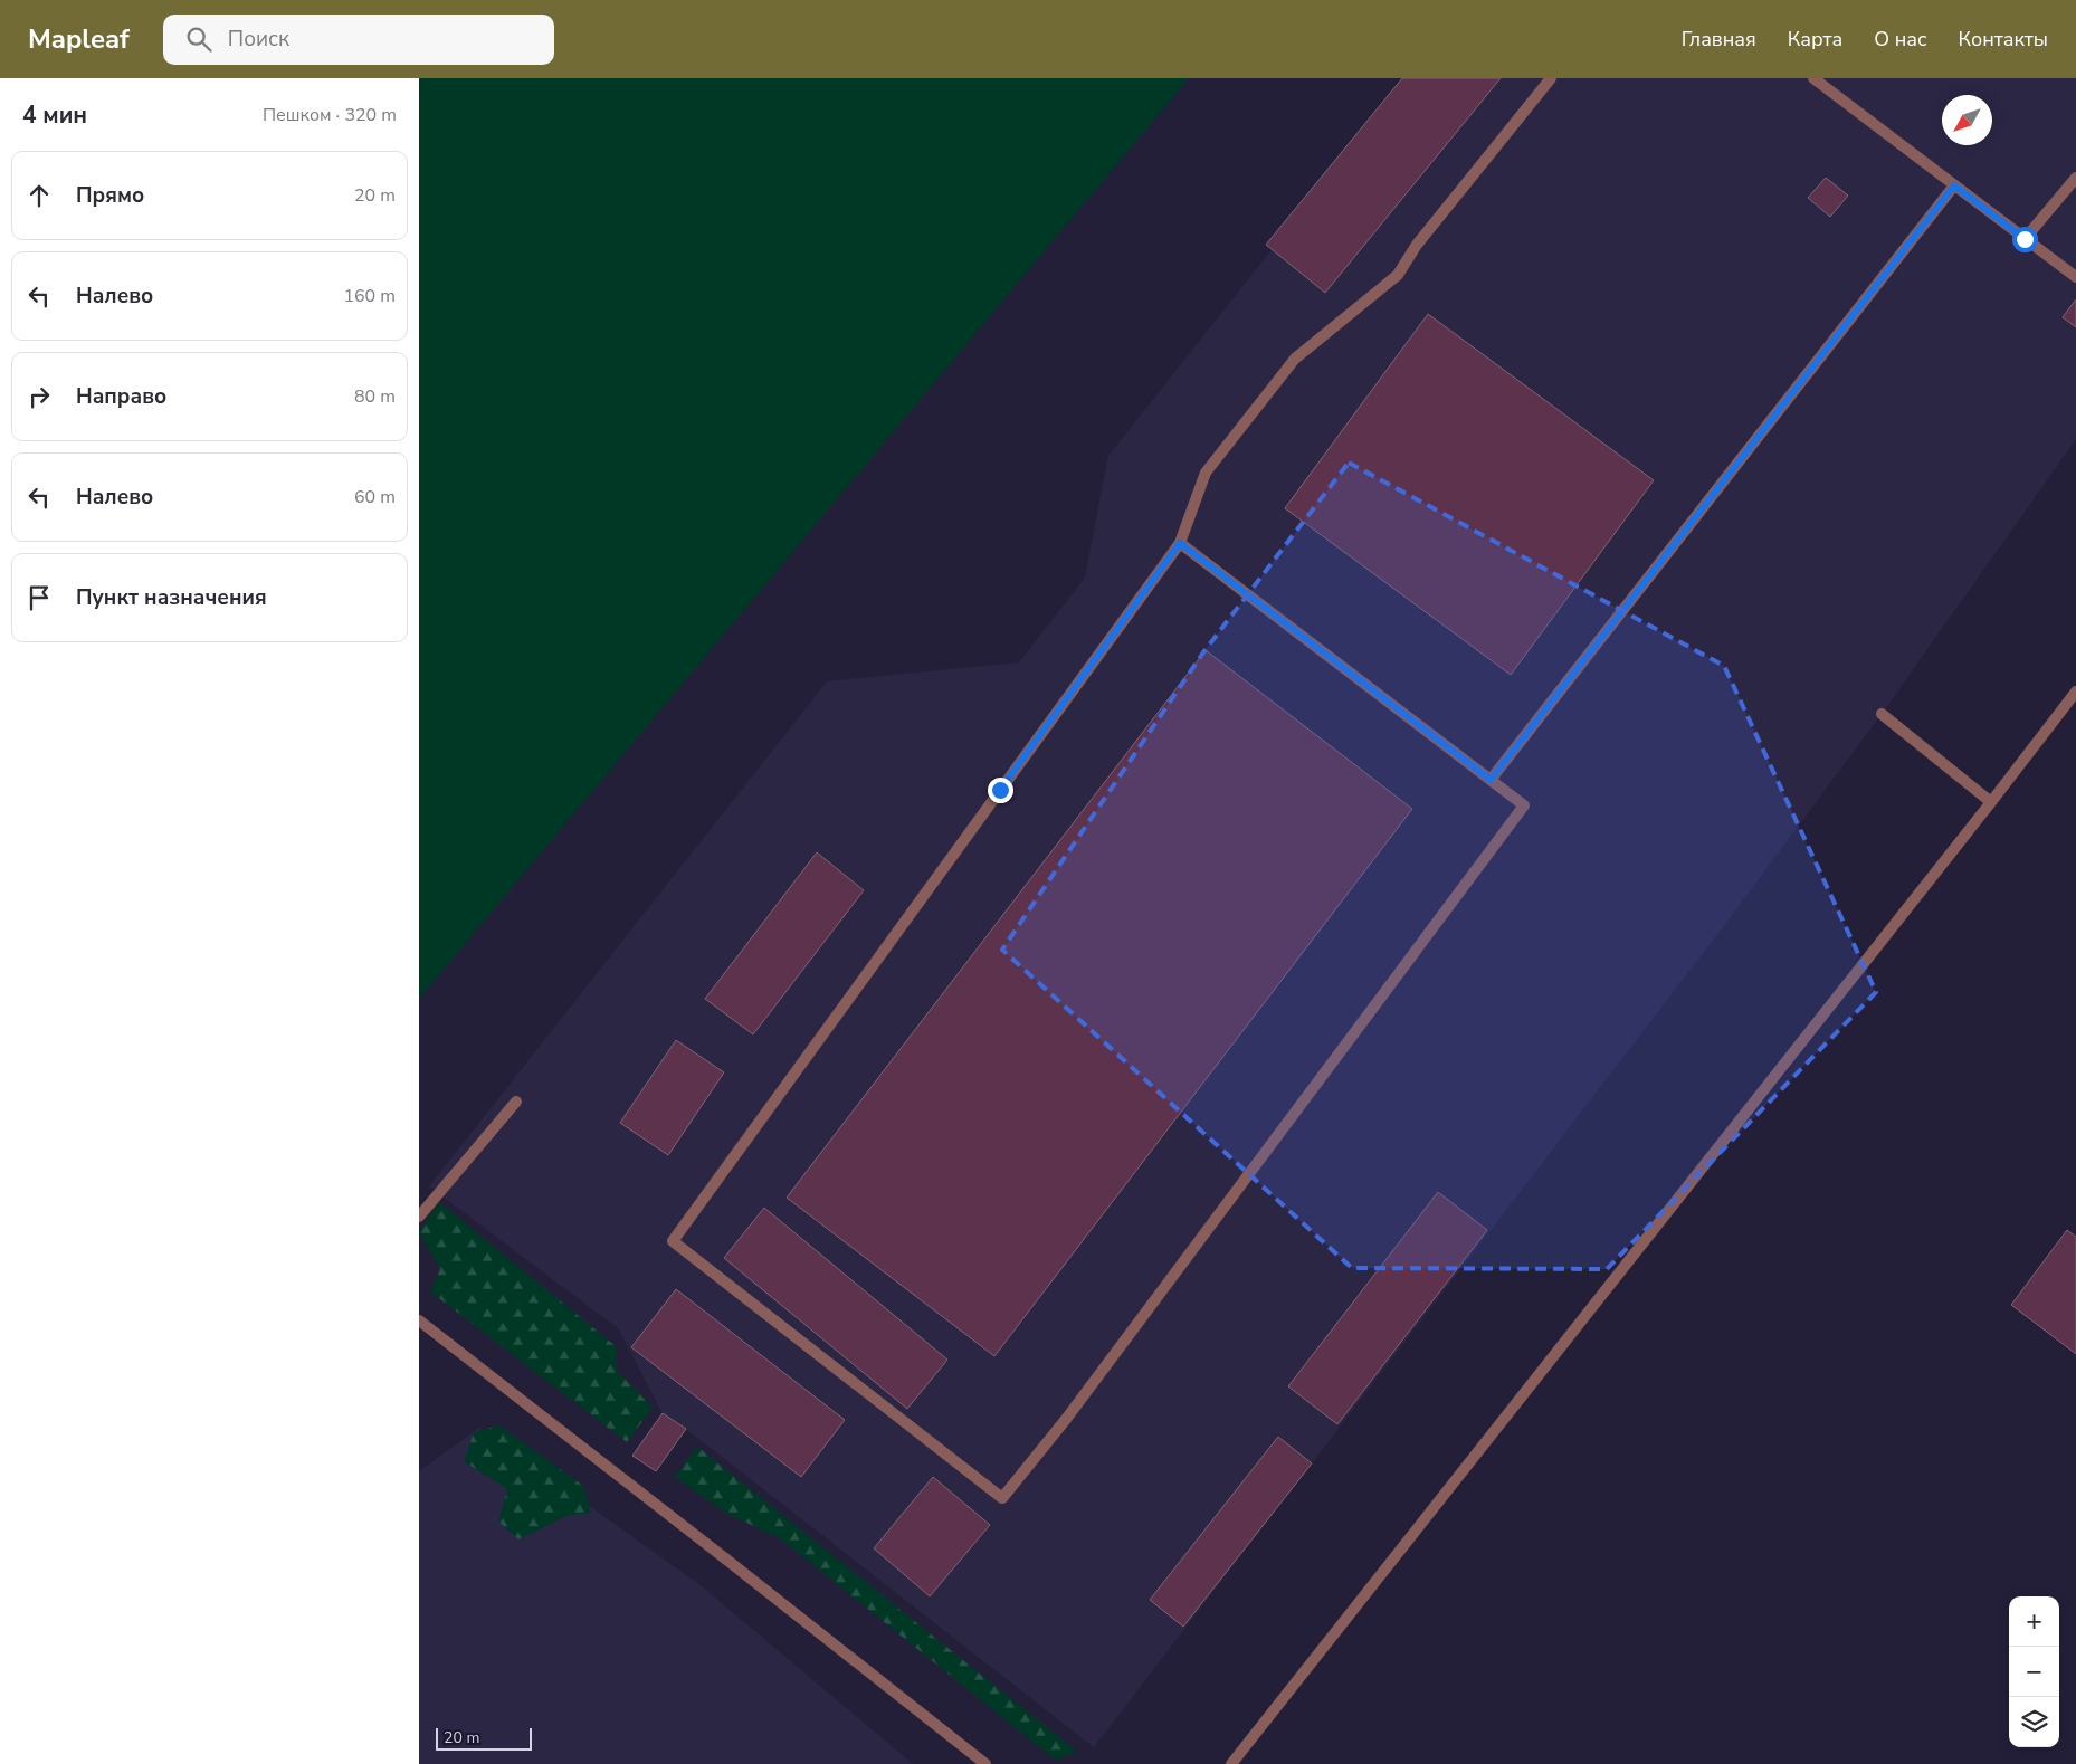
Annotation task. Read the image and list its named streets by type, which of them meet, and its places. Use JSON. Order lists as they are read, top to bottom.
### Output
{
  "scale_bar": "20 m",
  "north": "bottom left",
  "page": {
    "header": "Mapleaf",
    "search": "Поиск",
    "nav": [
      "Главная",
      "Карта",
      "О нас",
      "Контакты"
    ],
    "heading": ["4 мин", "Пешком · 320 m"],
    "list": [
      ["Прямо", "20 m"],
      ["Налево", "160 m"],
      ["Направо", "80 m"],
      ["Налево", "60 m"],
      "Пункт назначения"
    ],
    "map_buttons": ["+", "−"],
    "scale": "20 m"
  }
}
